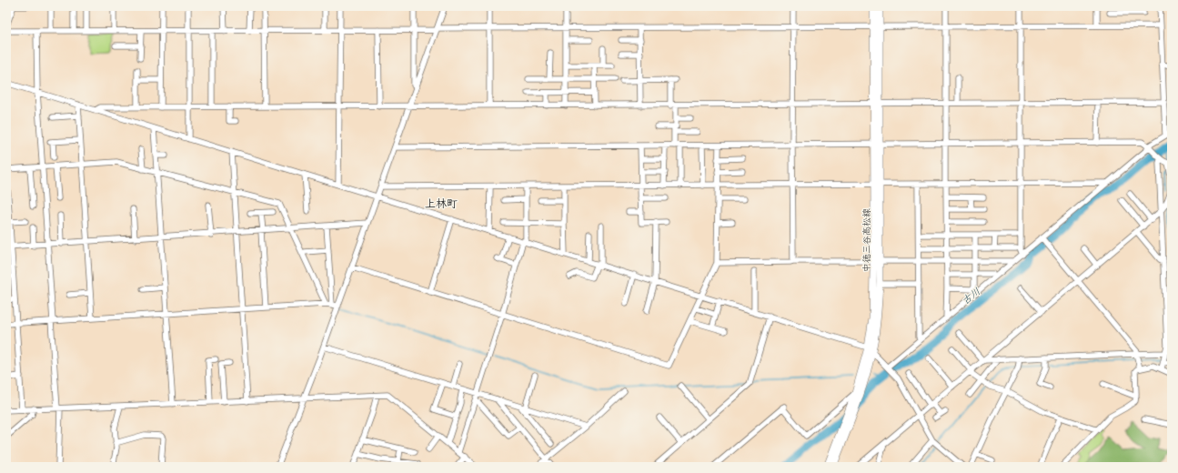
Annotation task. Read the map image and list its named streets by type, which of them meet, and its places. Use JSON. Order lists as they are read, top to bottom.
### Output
{
  "streets": {
    "main road": ["中徳三谷高松線"]
  },
  "districts": ["上林町"],
  "water": ["古川"]
}
